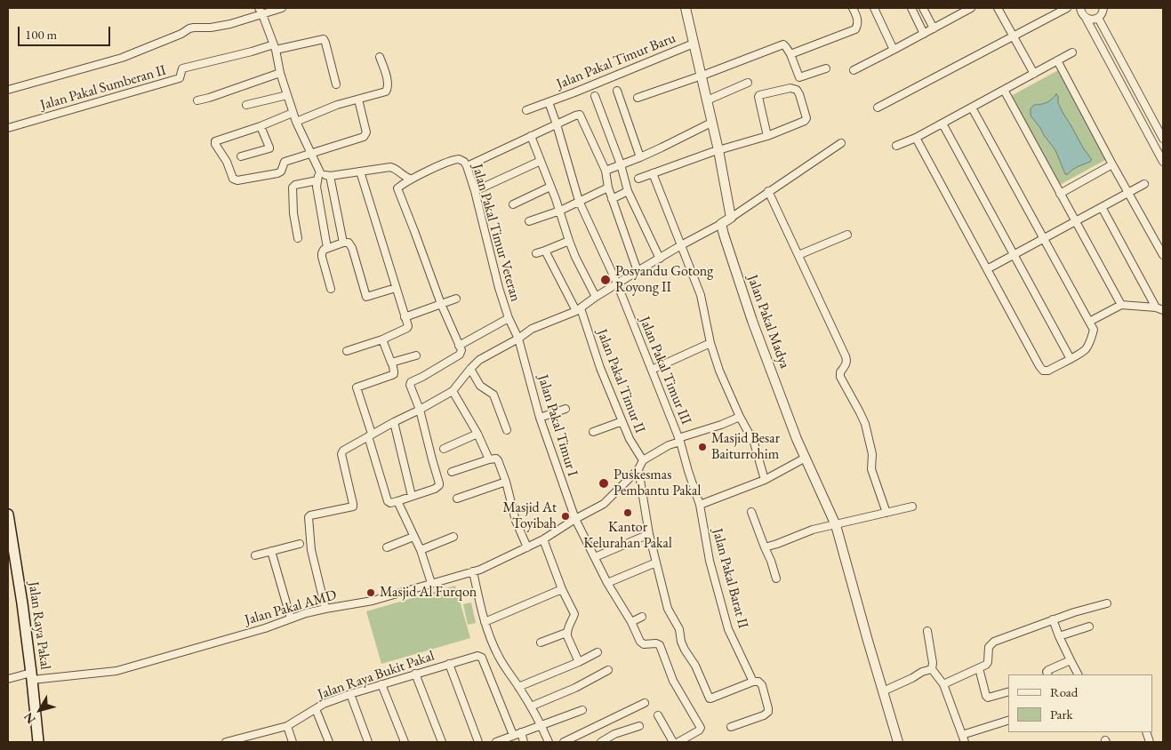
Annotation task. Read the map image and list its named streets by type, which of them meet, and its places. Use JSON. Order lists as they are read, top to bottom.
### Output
{
  "streets": {
    "main road": ["Jalan Raya Pakal"],
    "street": [
      "Jalan Pakal Timur Baru",
      "Jalan Pakal Sumberan II",
      "Jalan Pakal Timur Veteran",
      "Jalan Pakal Madya",
      "Jalan Pakal Timur III",
      "Jalan Pakal Timur II",
      "Jalan Pakal Timur I",
      "Jalan Pakal Barat II",
      "Jalan Pakal AMD",
      "Jalan Raya Bukit Pakal"
    ]
  },
  "crossings": [
    ["Jalan Pakal Timur Baru", "Jalan Pakal Timur III"],
    ["Jalan Pakal Timur Veteran", "Jalan Pakal Timur I"],
    ["Jalan Pakal Timur III", "Jalan Pakal AMD"],
    ["Jalan Pakal Timur II", "Jalan Pakal AMD"],
    ["Jalan Pakal Timur I", "Jalan Pakal AMD"],
    ["Jalan Pakal AMD", "Jalan Raya Pakal"]
  ],
  "places": [
    "Posyandu Gotong Royong II",
    "Masjid Besar Baiturrohim",
    "Puskesmas Pembantu Pakal",
    "Kantor Kelurahan Pakal",
    "Masjid At Toyibah",
    "Masjid Al Furqon"
  ],
  "legend": ["Road", "Park"],
  "scale_bar": "100 m",
  "north": "bottom left"
}
